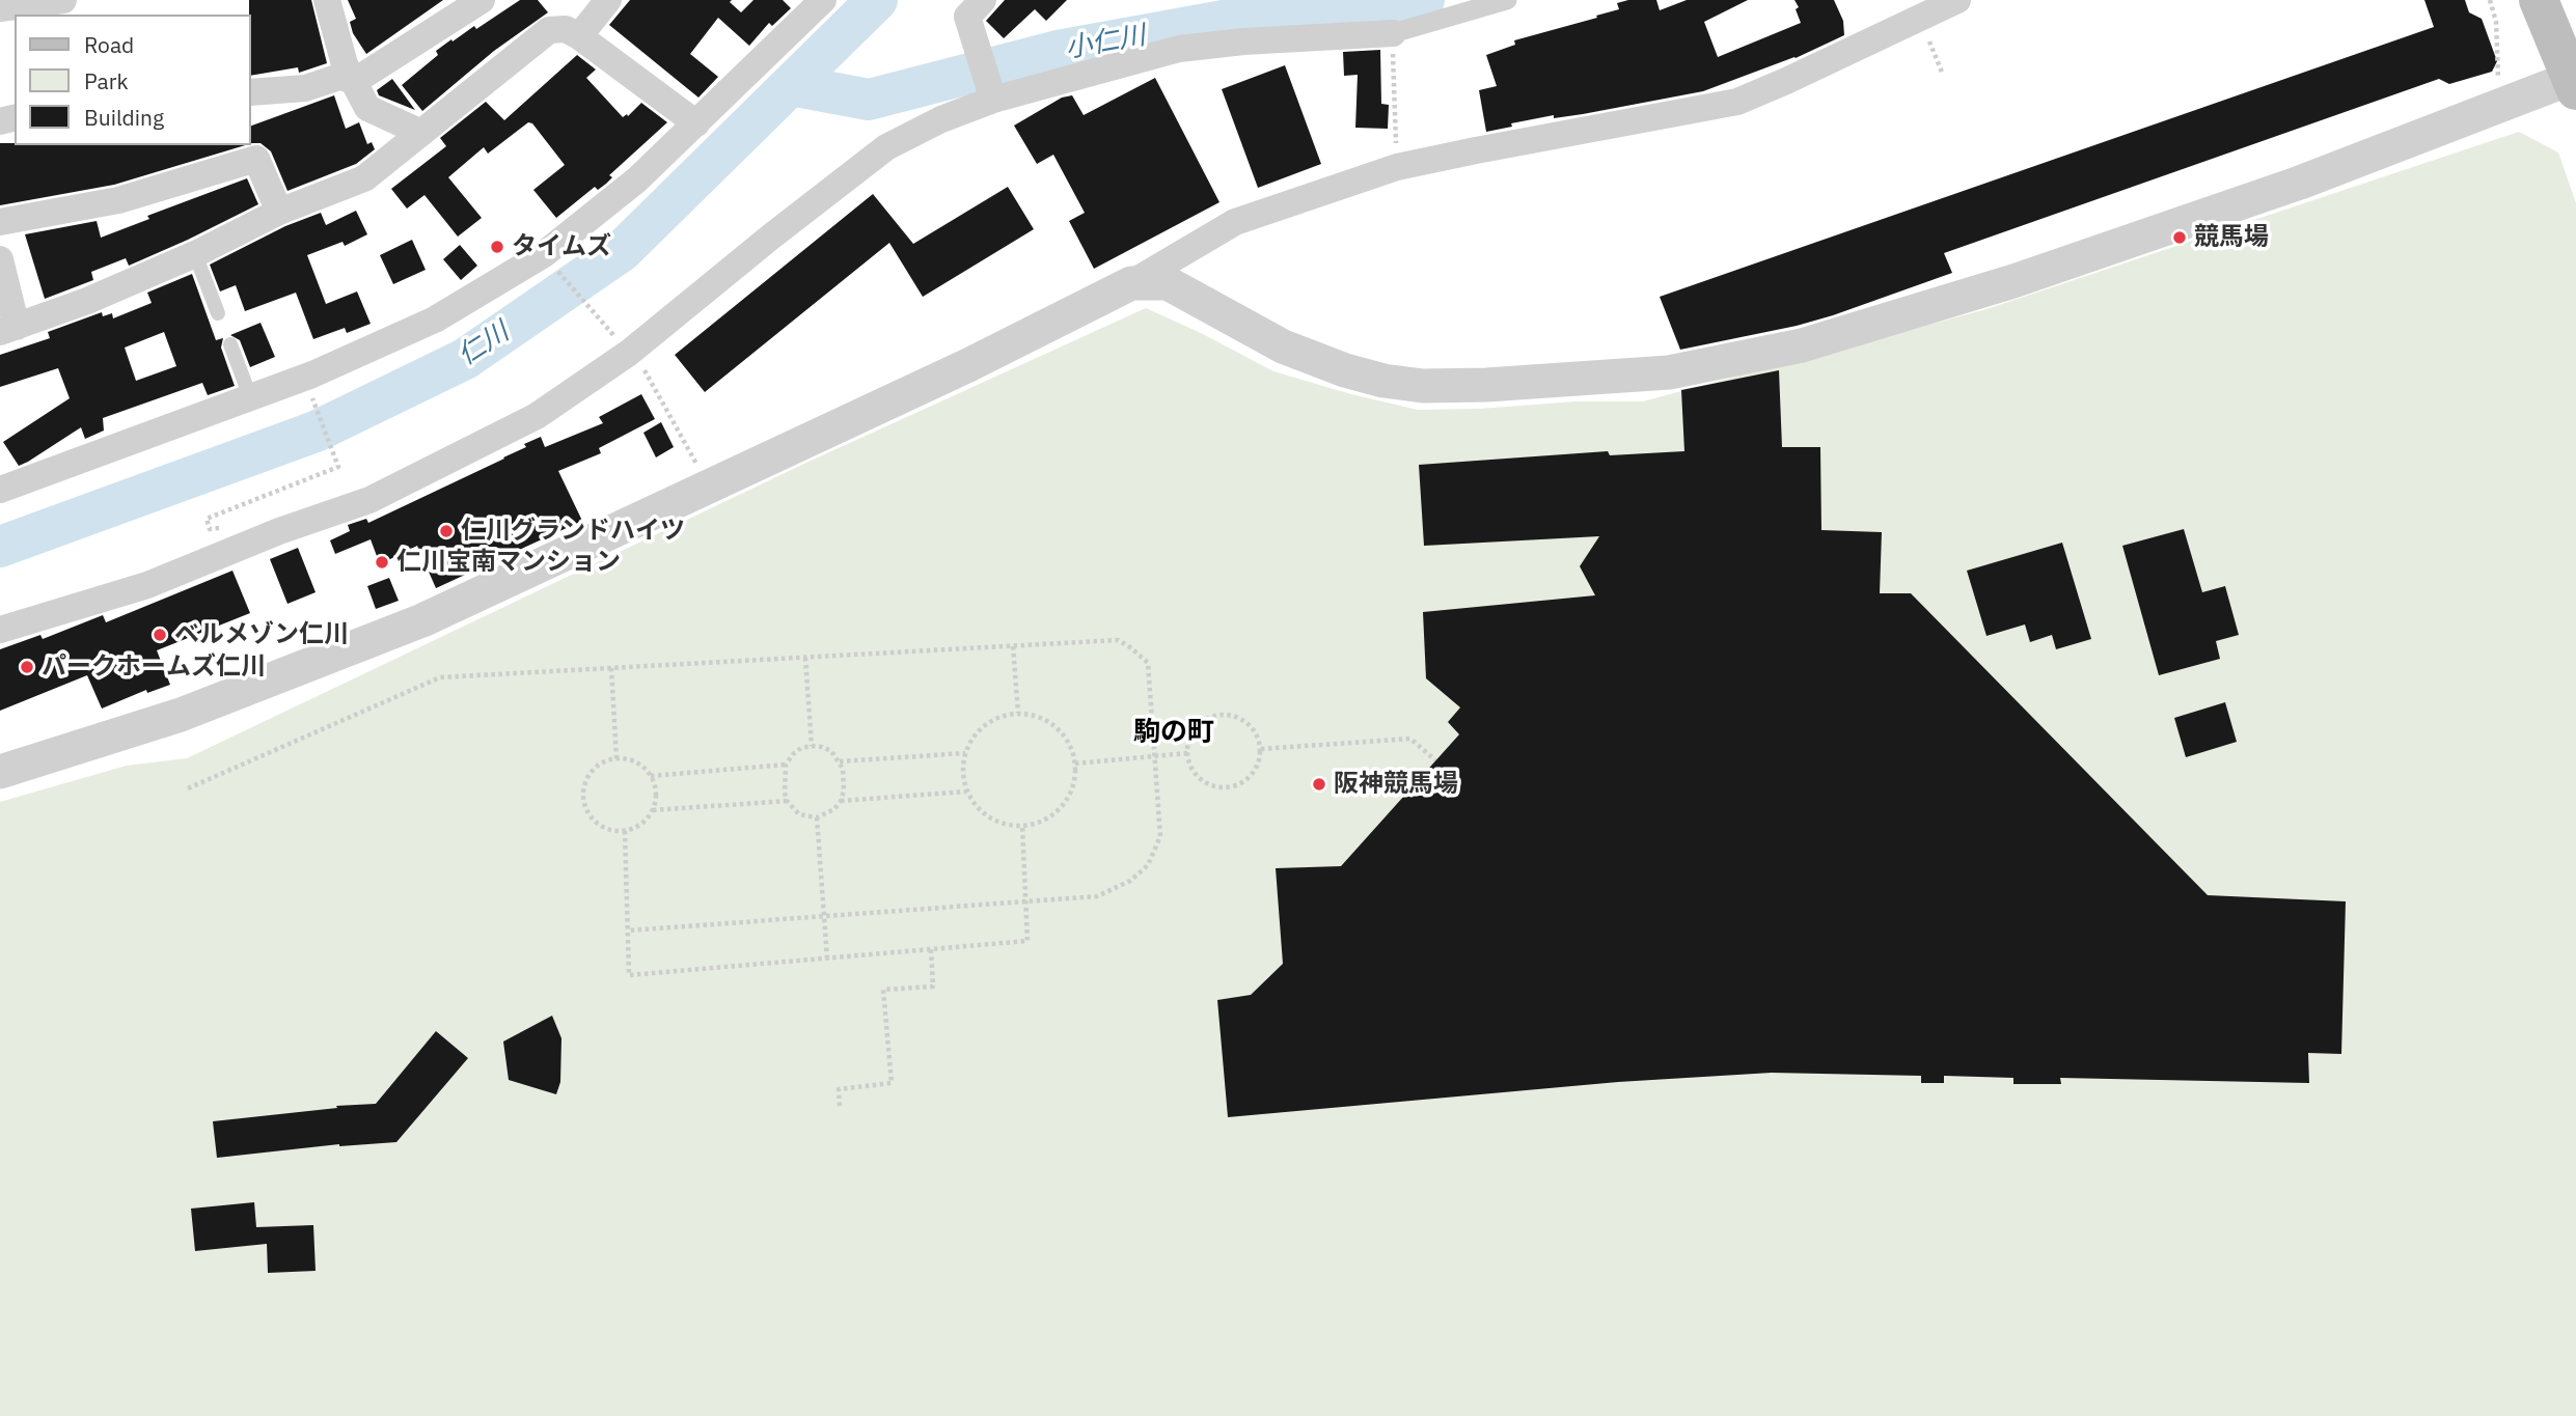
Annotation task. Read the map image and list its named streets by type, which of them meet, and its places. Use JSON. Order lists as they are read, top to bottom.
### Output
{
  "districts": ["駒の町"],
  "water": ["小仁川", "仁川"],
  "places": [
    "競馬場",
    "タイムズ",
    "仁川グランドハイツ",
    "仁川宝南マンション",
    "ベルメゾン仁川",
    "パークホームズ仁川",
    "阪神競馬場"
  ],
  "legend": ["Road", "Park", "Building"]
}
